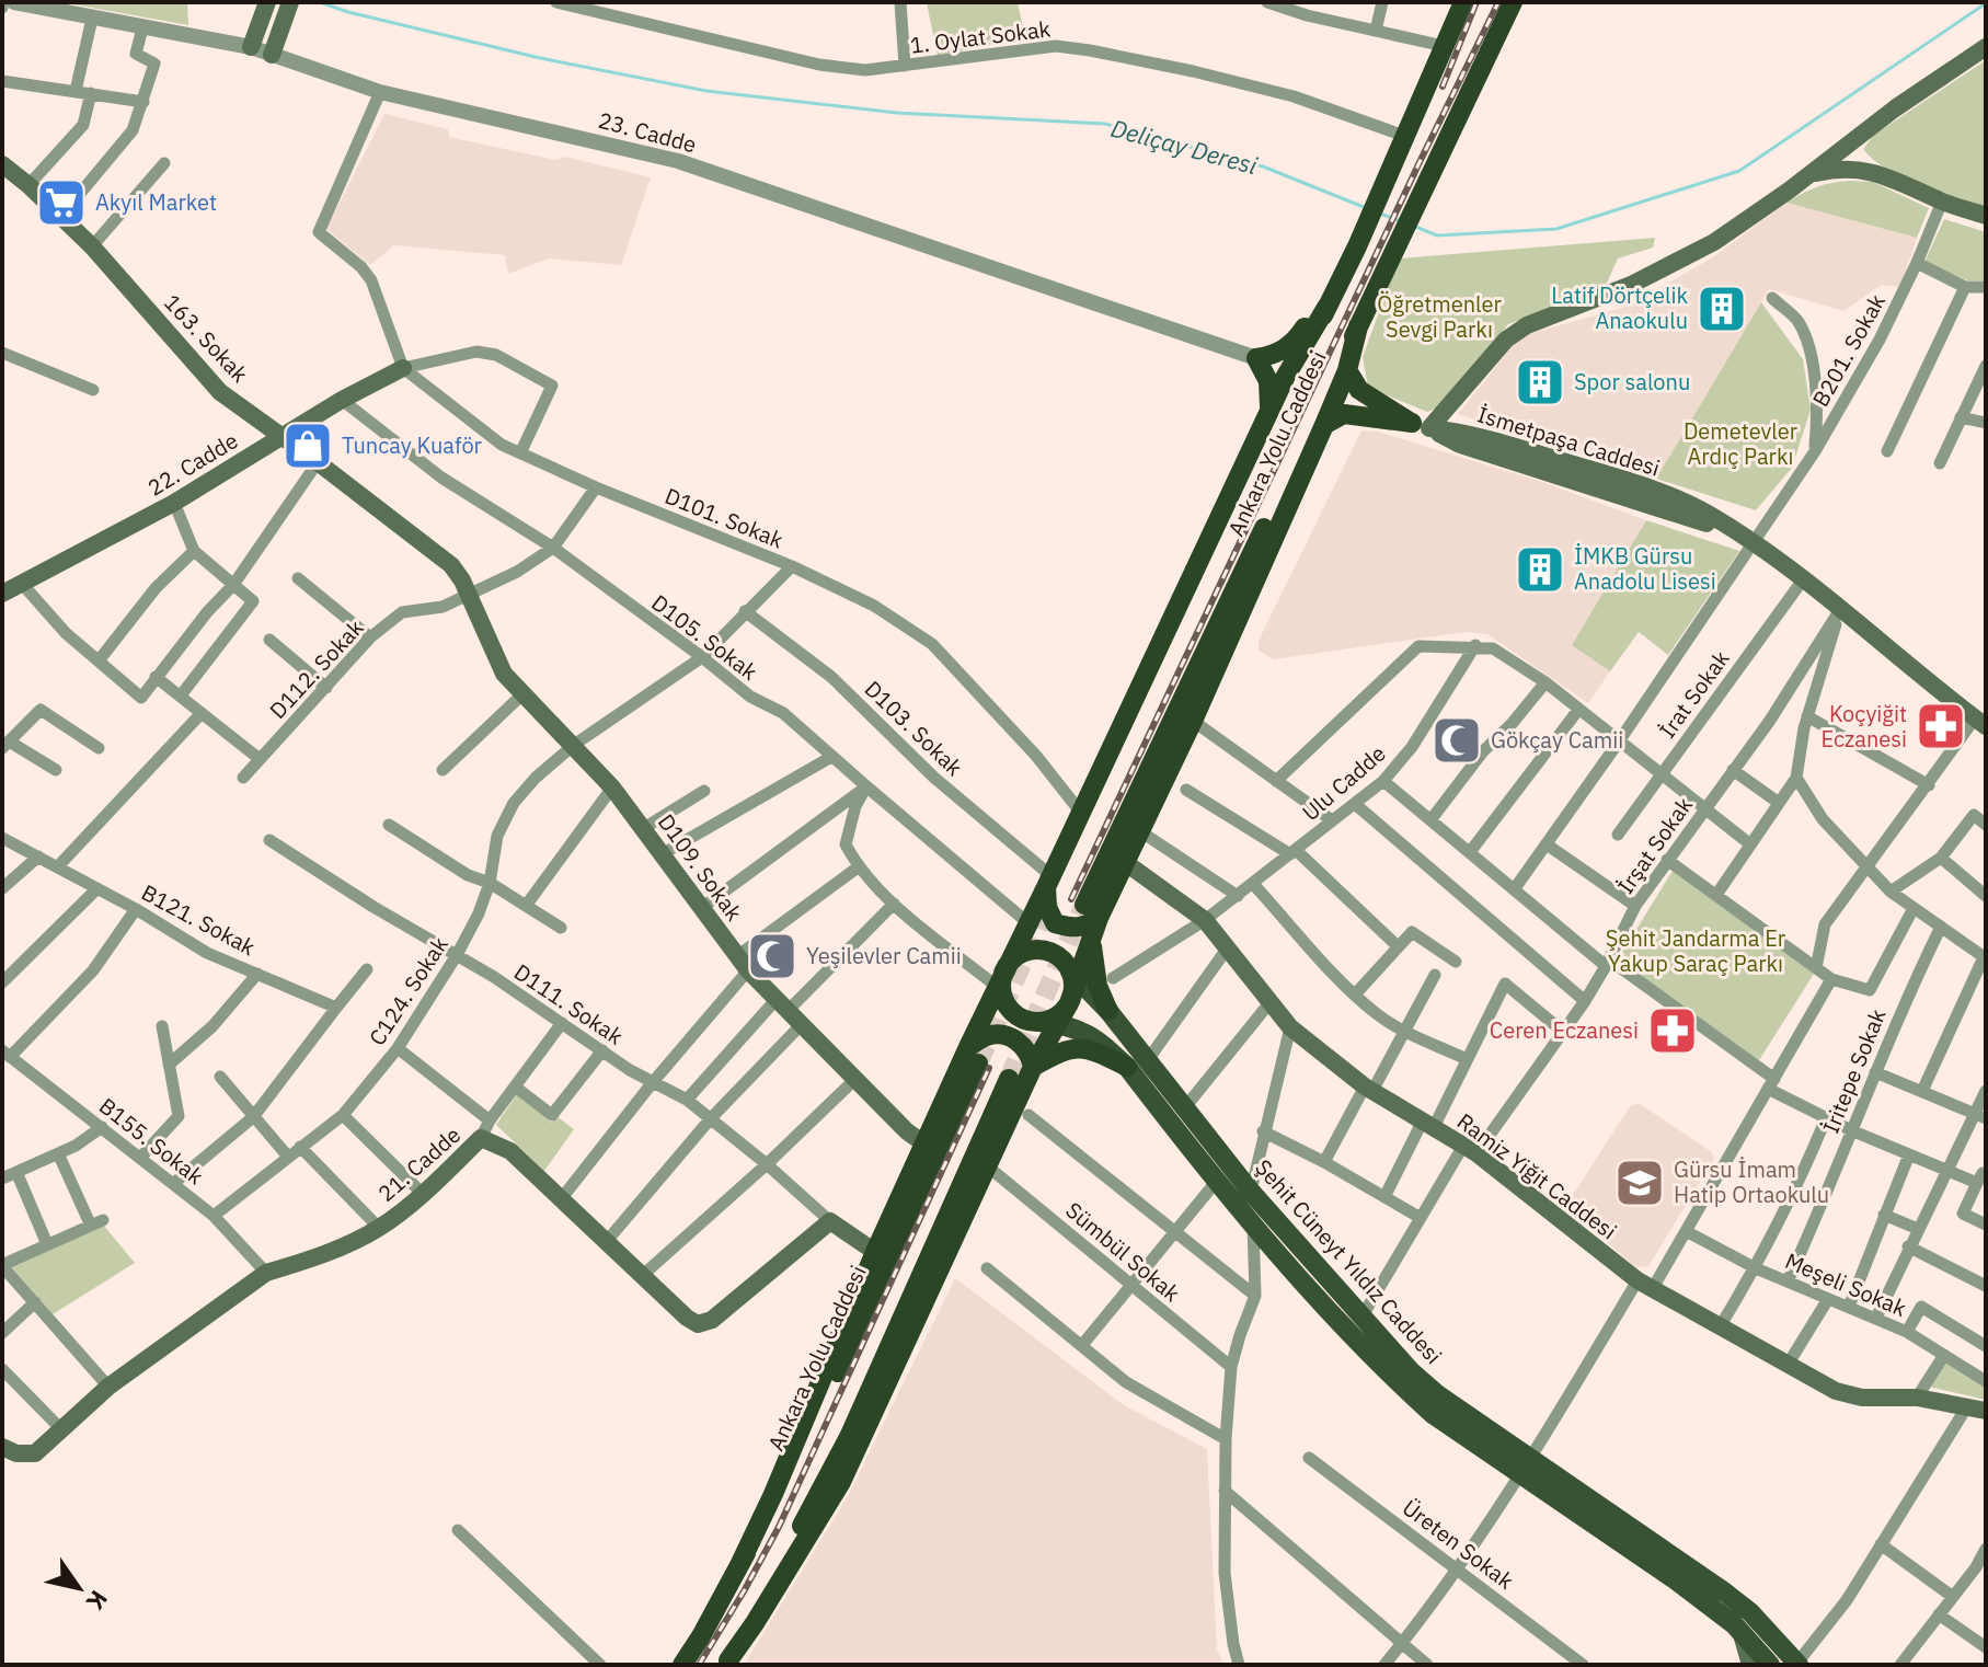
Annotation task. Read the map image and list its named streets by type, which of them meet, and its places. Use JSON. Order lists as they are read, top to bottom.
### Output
{
  "streets": {
    "highway": ["Ankara Yolu Caddesi"],
    "main road": [
      "163. Sokak",
      "İsmetpaşa Caddesi",
      "22. Cadde",
      "D109. Sokak",
      "21. Cadde",
      "Ramiz Yiğit Caddesi",
      "Şehit Cüneyt Yıldız Caddesi"
    ],
    "street": [
      "1. Oylat Sokak",
      "23. Cadde",
      "B201. Sokak",
      "D101. Sokak",
      "D105. Sokak",
      "D112. Sokak",
      "İrat Sokak",
      "D103. Sokak",
      "Ulu Cadde",
      "İrşat Sokak",
      "B121. Sokak",
      "C124. Sokak",
      "D111. Sokak",
      "İritepe Sokak",
      "B155. Sokak",
      "Sümbül Sokak",
      "Meşeli Sokak",
      "Üreten Sokak"
    ]
  },
  "crossings": [
    ["1. Oylat Sokak", "Ankara Yolu Caddesi"],
    ["163. Sokak", "22. Cadde"],
    ["163. Sokak", "D112. Sokak"],
    ["163. Sokak", "D109. Sokak"],
    ["B201. Sokak", "İsmetpaşa Caddesi"],
    ["İsmetpaşa Caddesi", "İrat Sokak"],
    ["İsmetpaşa Caddesi", "İrşat Sokak"],
    ["Ankara Yolu Caddesi", "D103. Sokak"],
    ["22. Cadde", "D101. Sokak"],
    ["22. Cadde", "D105. Sokak"],
    ["D101. Sokak", "D112. Sokak"],
    ["D101. Sokak", "C124. Sokak"],
    ["D105. Sokak", "D112. Sokak"],
    ["D105. Sokak", "C124. Sokak"],
    ["D112. Sokak", "D109. Sokak"],
    ["D103. Sokak", "C124. Sokak"],
    ["Ulu Cadde", "Ramiz Yiğit Caddesi"],
    ["İrşat Sokak", "Ramiz Yiğit Caddesi"],
    ["İrşat Sokak", "Şehit Cüneyt Yıldız Caddesi"],
    ["D109. Sokak", "C124. Sokak"],
    ["C124. Sokak", "D111. Sokak"],
    ["C124. Sokak", "B155. Sokak"],
    ["D111. Sokak", "21. Cadde"],
    ["İritepe Sokak", "Meşeli Sokak"],
    ["B155. Sokak", "21. Cadde"]
  ],
  "water": ["Deliçay Deresi"],
  "parks": ["Öğretmenler Sevgi Parkı", "Demetevler Ardıç Parkı", "Şehit Jandarma Er Yakup Saraç Parkı"],
  "places": {
    "supermarket": ["Akyıl Market"],
    "building": ["Latif Dörtçelik Anaokulu", "Spor salonu", "İMKB Gürsu Anadolu Lisesi"],
    "shop": ["Tuncay Kuaför"],
    "pharmacy": ["Koçyiğit Eczanesi", "Ceren Eczanesi"],
    "mosque": ["Gökçay Camii", "Yeşilevler Camii"],
    "school or university": ["Gürsu İmam Hatip Ortaokulu"]
  },
  "north": "bottom right"
}
